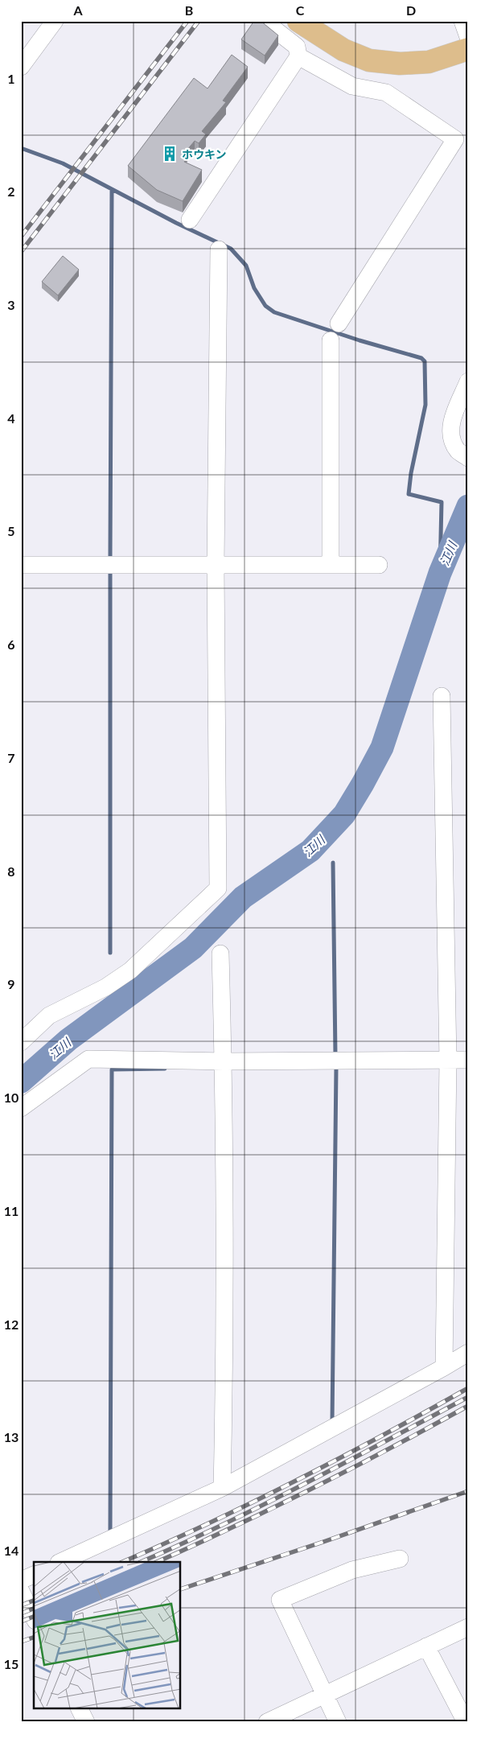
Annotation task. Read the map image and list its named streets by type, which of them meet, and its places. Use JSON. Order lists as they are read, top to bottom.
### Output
{
  "water": ["江川"],
  "places": {
    "building": ["ホウキン"]
  },
  "grid": {
    "columns": [
      "A",
      "B",
      "C",
      "D"
    ],
    "rows": [
      "1",
      "2",
      "3",
      "4",
      "5",
      "6",
      "7",
      "8",
      "9",
      "10",
      "11",
      "12",
      "13",
      "14",
      "15"
    ]
  }
}
